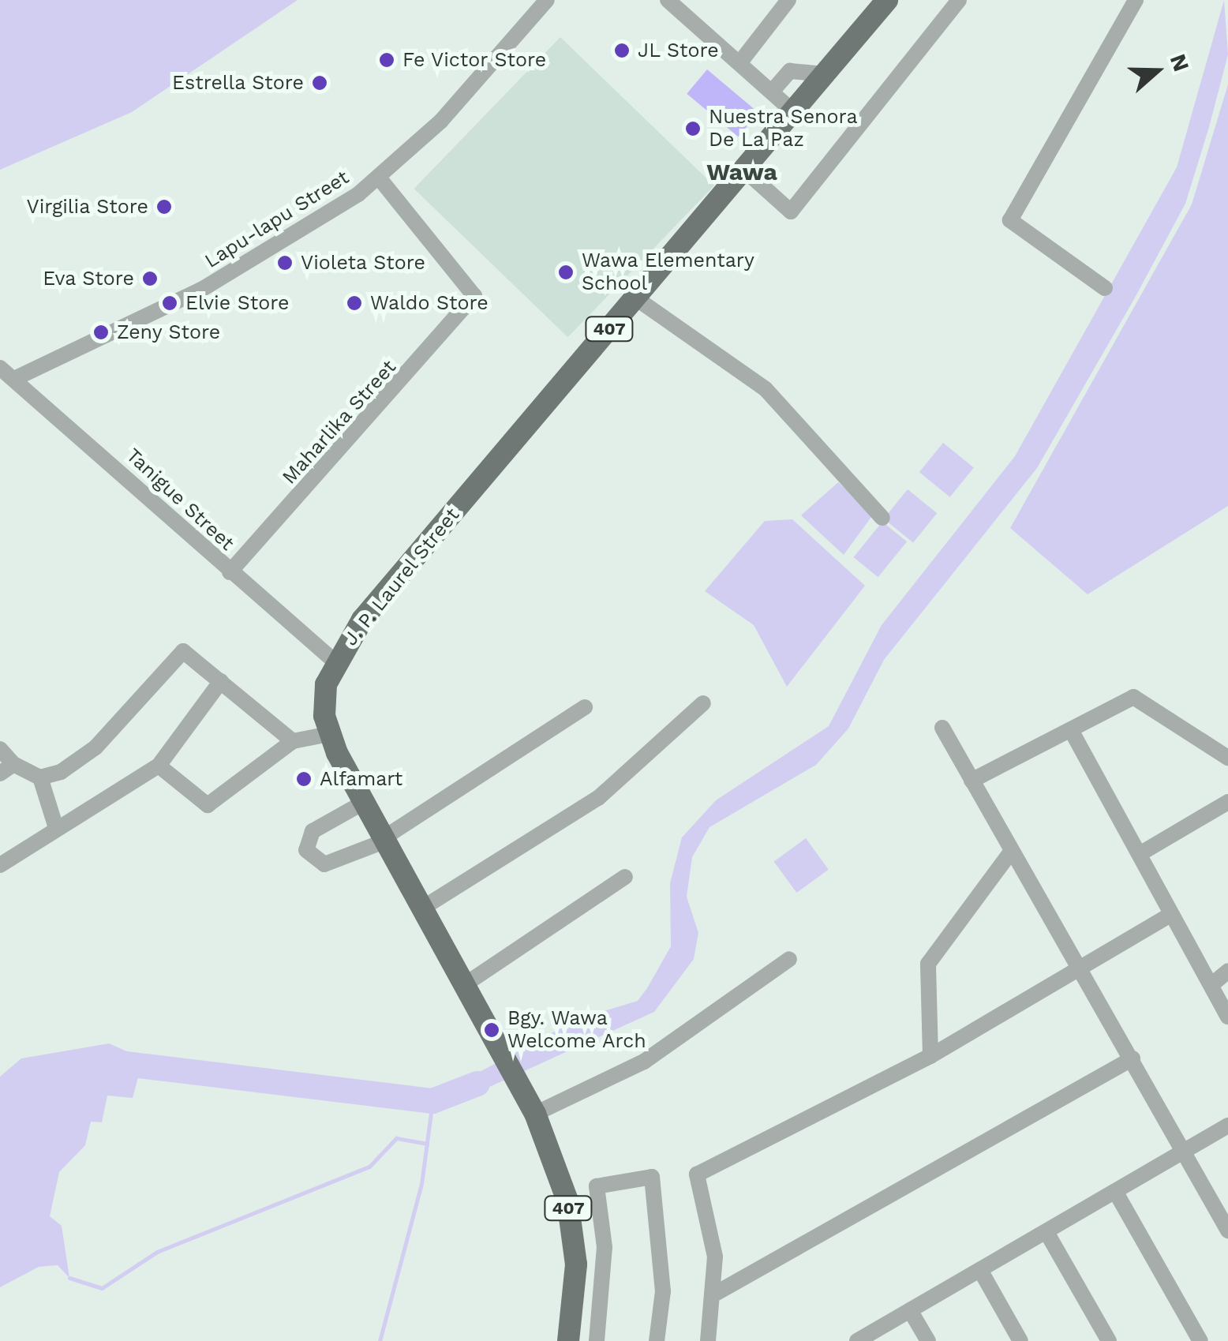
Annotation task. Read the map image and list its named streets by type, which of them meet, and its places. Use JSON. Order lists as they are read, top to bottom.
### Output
{
  "streets": {
    "main road": ["407", "J. P. Laurel Street"],
    "street": ["Lapu-lapu Street", "Maharlika Street", "Tanigue Street"]
  },
  "crossings": [
    ["Lapu-lapu Street", "Maharlika Street"],
    ["Lapu-lapu Street", "Tanigue Street"],
    ["Maharlika Street", "Tanigue Street"],
    ["Tanigue Street", "J. P. Laurel Street"]
  ],
  "districts": ["Wawa"],
  "places": [
    "JL Store",
    "Fe Victor Store",
    "Estrella Store",
    "Nuestra Senora De La Paz",
    "Virgilia Store",
    "Violeta Store",
    "Wawa Elementary School",
    "Eva Store",
    "Elvie Store",
    "Waldo Store",
    "Zeny Store",
    "Alfamart",
    "Bgy. Wawa Welcome Arch"
  ],
  "north": "right"
}
